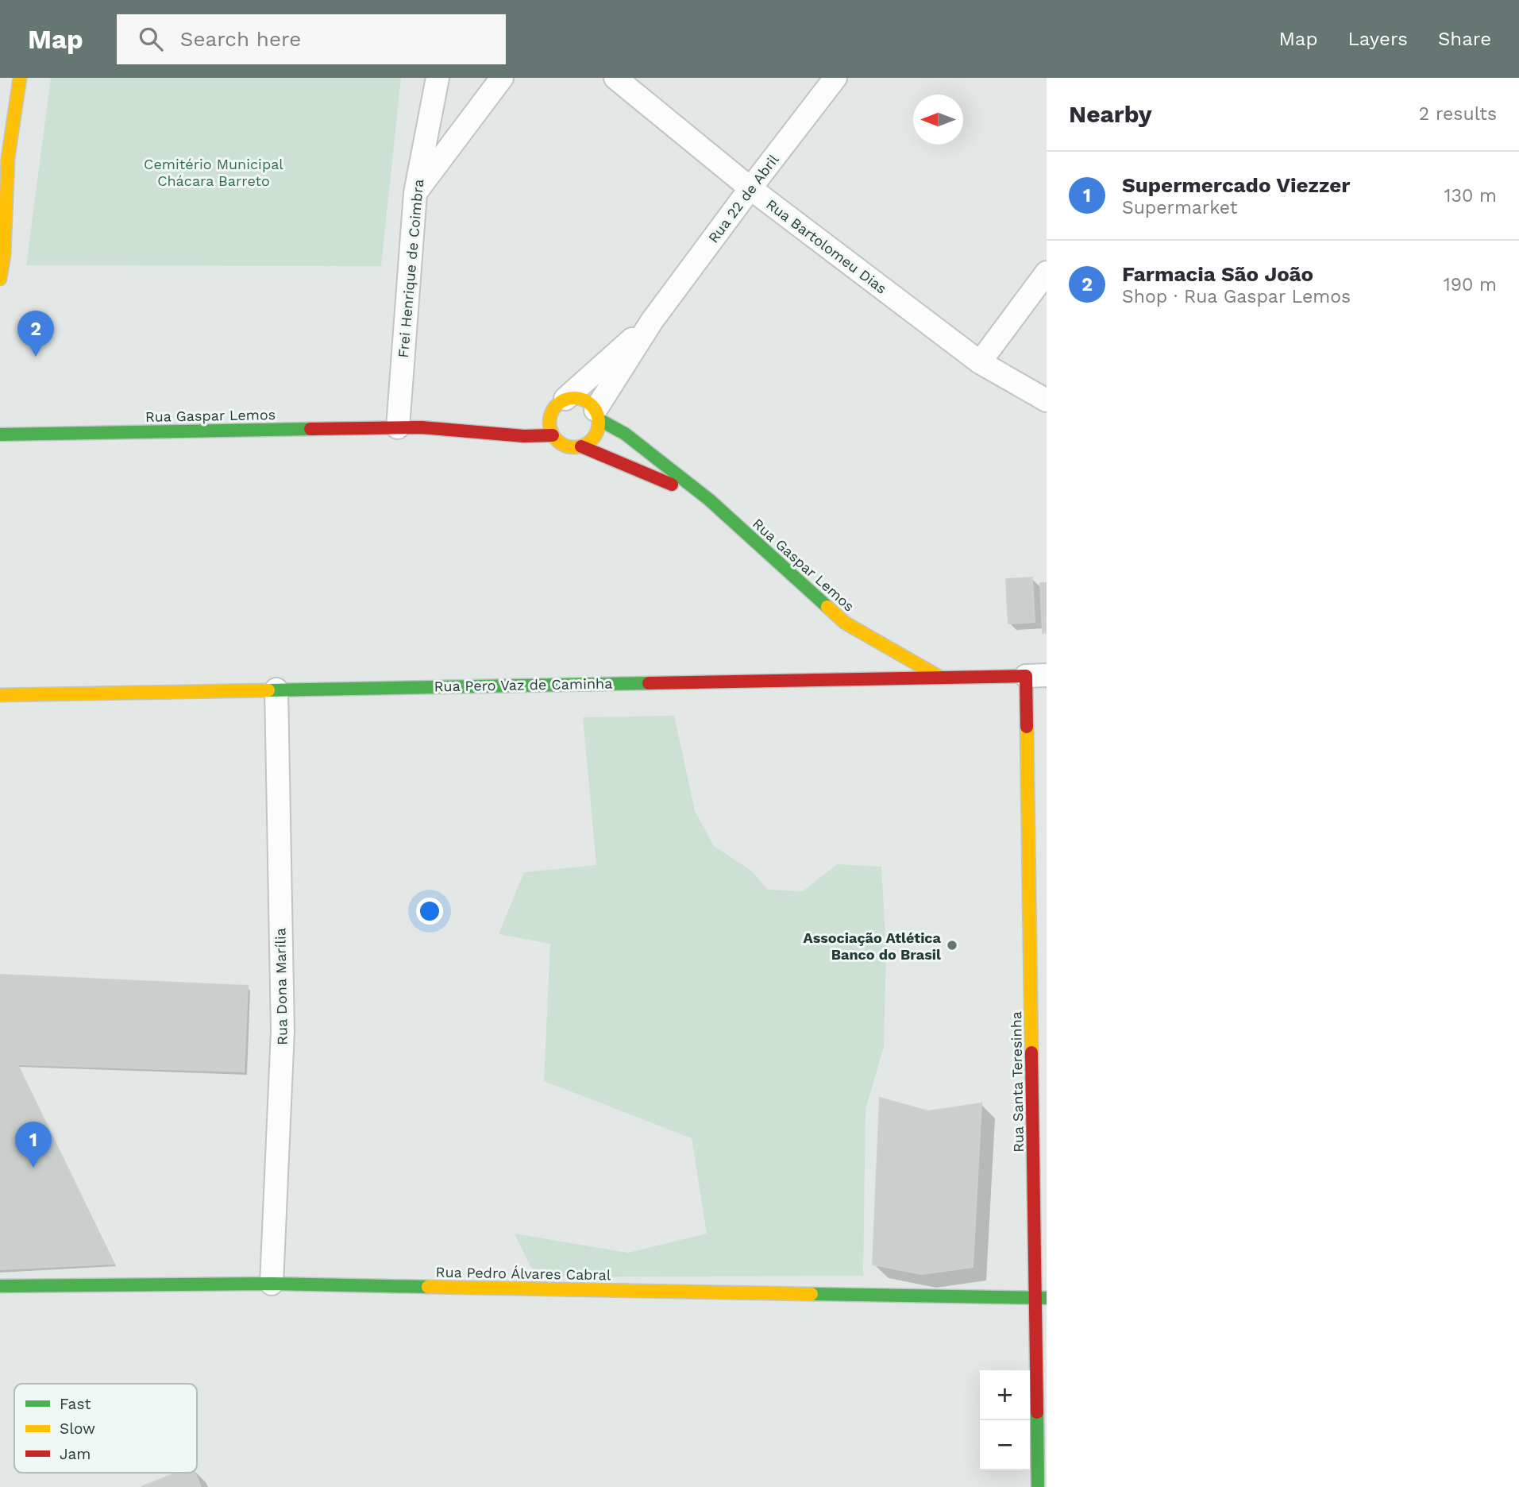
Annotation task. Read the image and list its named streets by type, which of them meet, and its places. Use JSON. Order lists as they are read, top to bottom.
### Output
{
  "streets": {
    "street": [
      "Rua 22 de Abril",
      "Rua Bartolomeu Dias",
      "Frei Henrique de Coimbra",
      "Rua Gaspar Lemos",
      "Rua Pero Vaz de Caminha",
      "Rua Dona Marília",
      "Rua Santa Teresinha",
      "Rua Pedro Álvares Cabral"
    ]
  },
  "crossings": [
    ["Rua 22 de Abril", "Rua Bartolomeu Dias"],
    ["Rua 22 de Abril", "Rua Gaspar Lemos"],
    ["Frei Henrique de Coimbra", "Rua Gaspar Lemos"],
    ["Rua Gaspar Lemos", "Rua Pero Vaz de Caminha"],
    ["Rua Pero Vaz de Caminha", "Rua Dona Marília"],
    ["Rua Pero Vaz de Caminha", "Rua Santa Teresinha"],
    ["Rua Dona Marília", "Rua Pedro Álvares Cabral"],
    ["Rua Santa Teresinha", "Rua Pedro Álvares Cabral"]
  ],
  "parks": ["Cemitério Municipal Chácara Barreto"],
  "places": ["Associação Atlética Banco do Brasil"],
  "legend": ["Fast", "Slow", "Jam"],
  "north": "left",
  "page": {
    "header": "Map",
    "search": "Search here",
    "nav": ["Map", "Layers", "Share"],
    "heading": ["Nearby", "2 results"],
    "list": [
      {
        "mark": "1",
        "name": "Supermercado Viezzer",
        "note": "Supermarket",
        "value": "130 m"
      },
      {
        "mark": "2",
        "name": "Farmacia São João",
        "note": "Shop · Rua Gaspar Lemos",
        "value": "190 m"
      }
    ],
    "pins": ["2", "1"],
    "map_buttons": ["+", "−"]
  }
}
